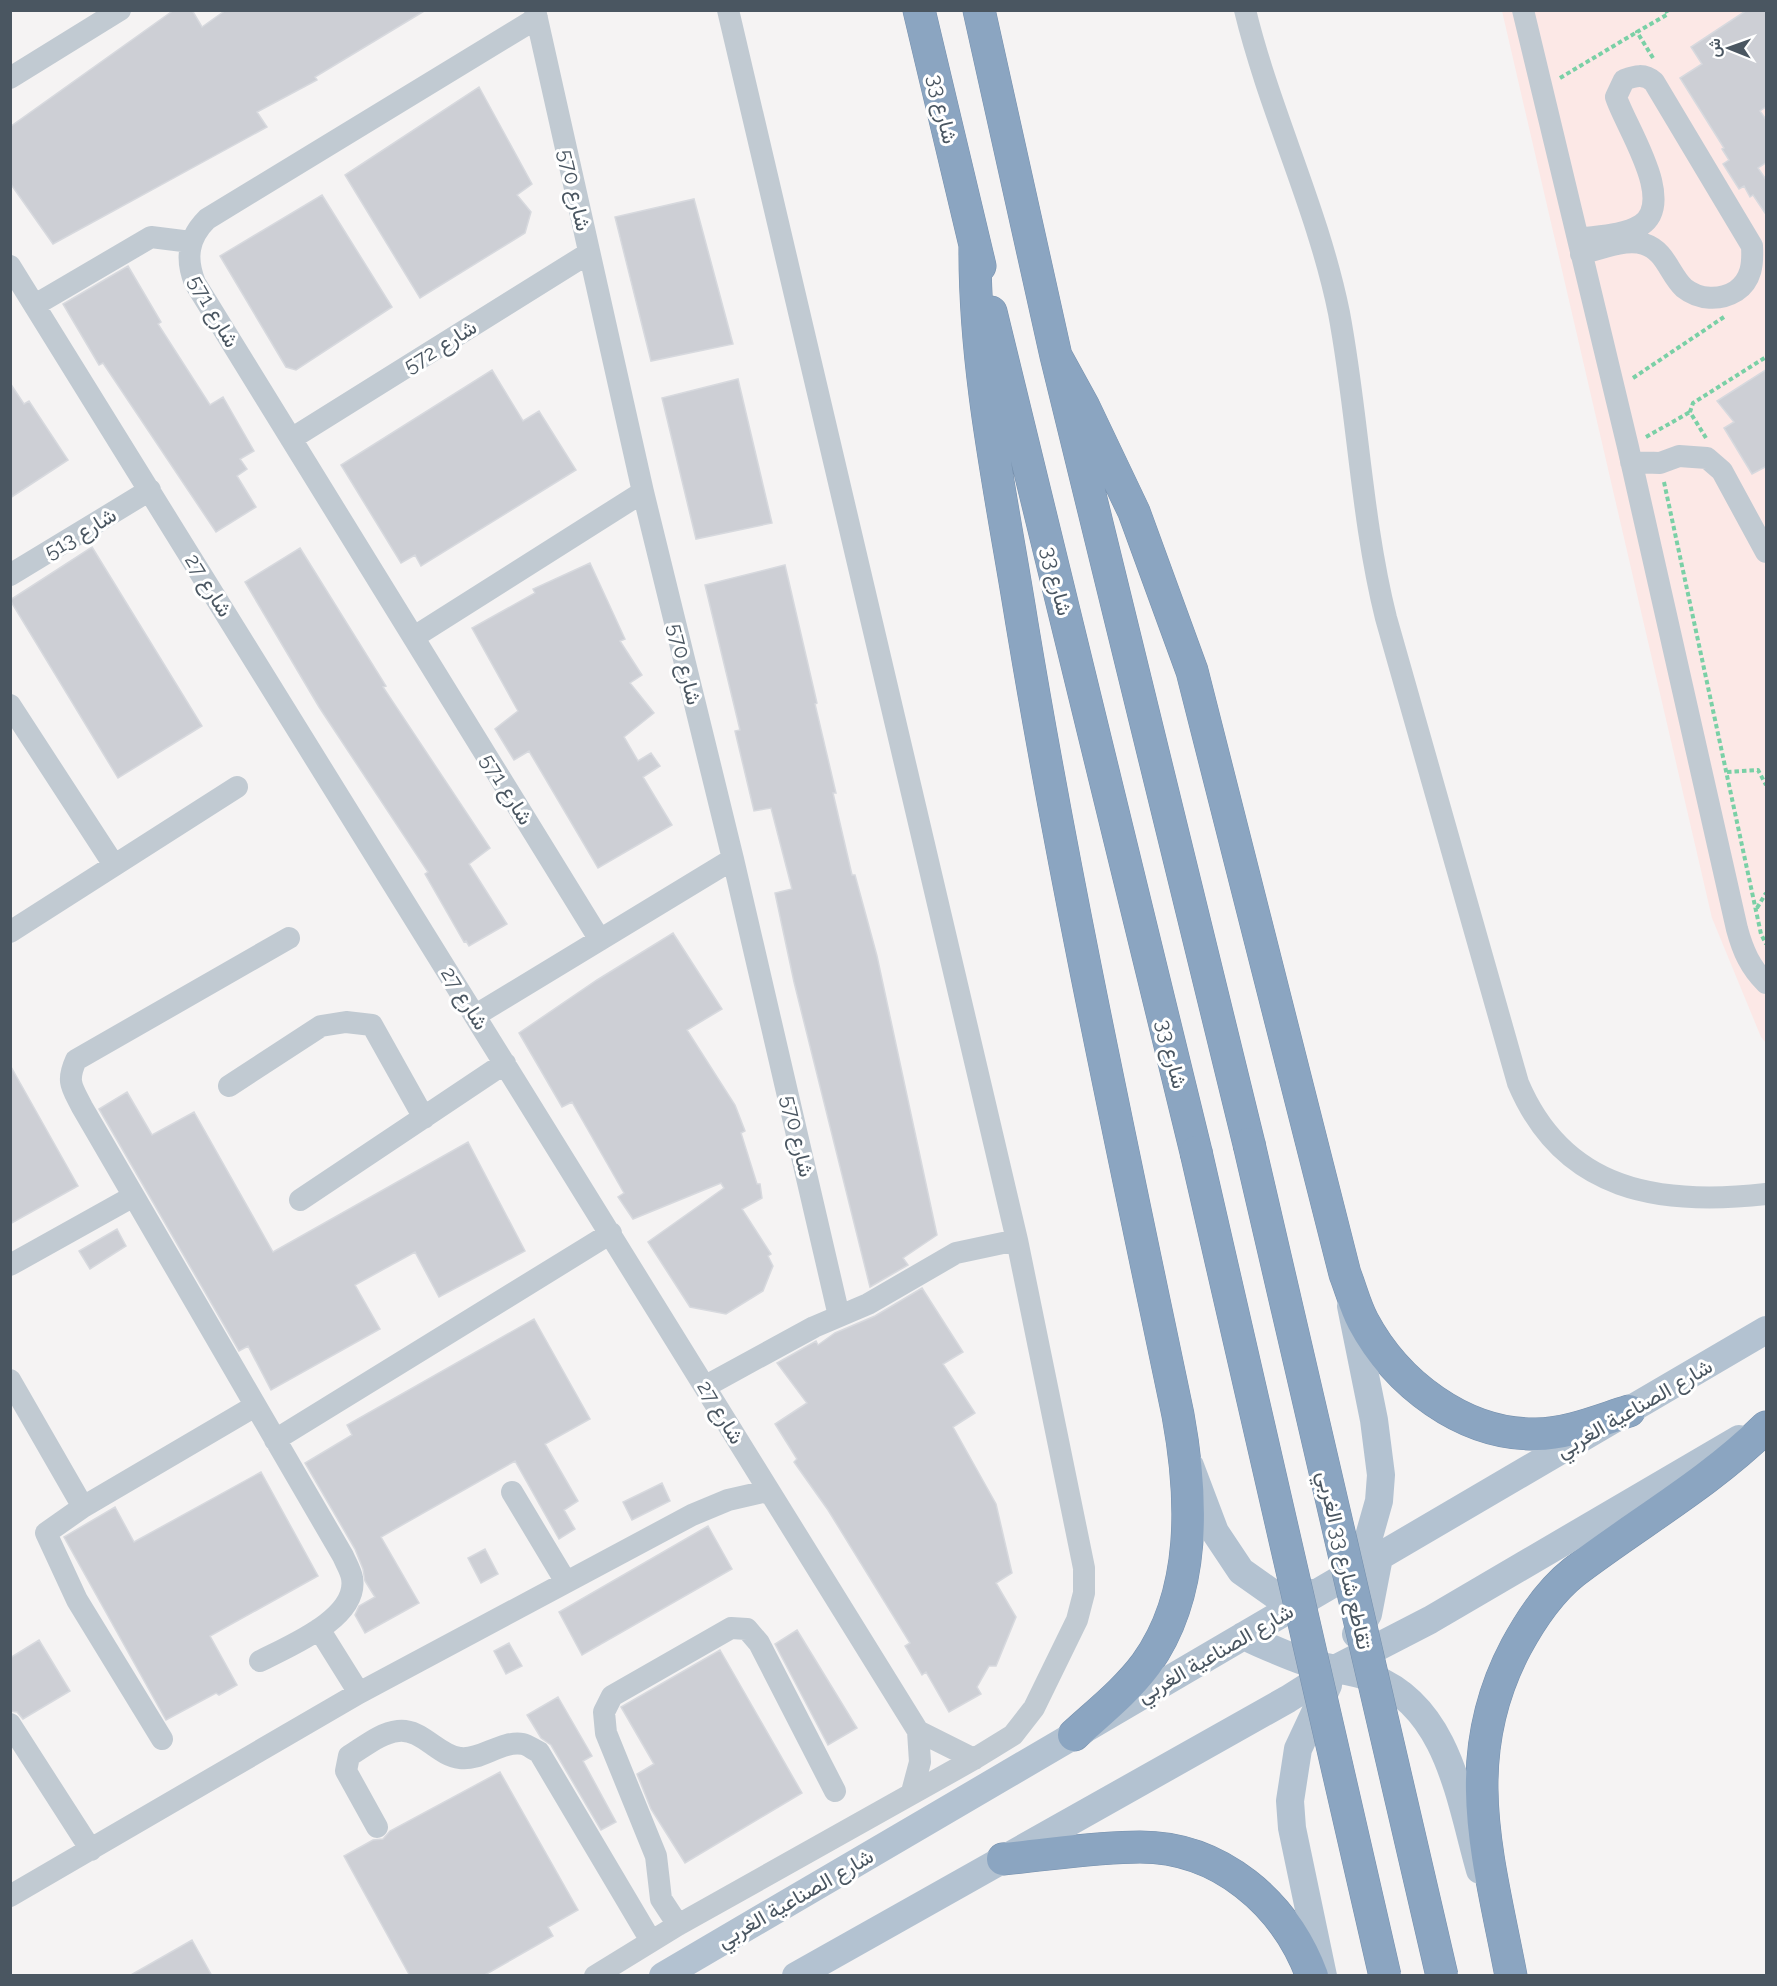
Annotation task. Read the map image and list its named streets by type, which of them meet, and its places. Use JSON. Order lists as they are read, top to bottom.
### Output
{
  "streets": {
    "highway": ["شارع 33", "تقاطع شارع 33 الغربي"],
    "main road": ["شارع الصناعية الغربي"],
    "street": [
      "شارع 570",
      "شارع 571",
      "شارع 572",
      "شارع 513",
      "شارع 27"
    ]
  },
  "crossings": [
    ["شارع 570", "شارع 572"],
    ["شارع 571", "شارع 572"],
    ["شارع 513", "شارع 27"],
    ["شارع 27", "شارع الصناعية الغربي"]
  ],
  "north": "left"
}
